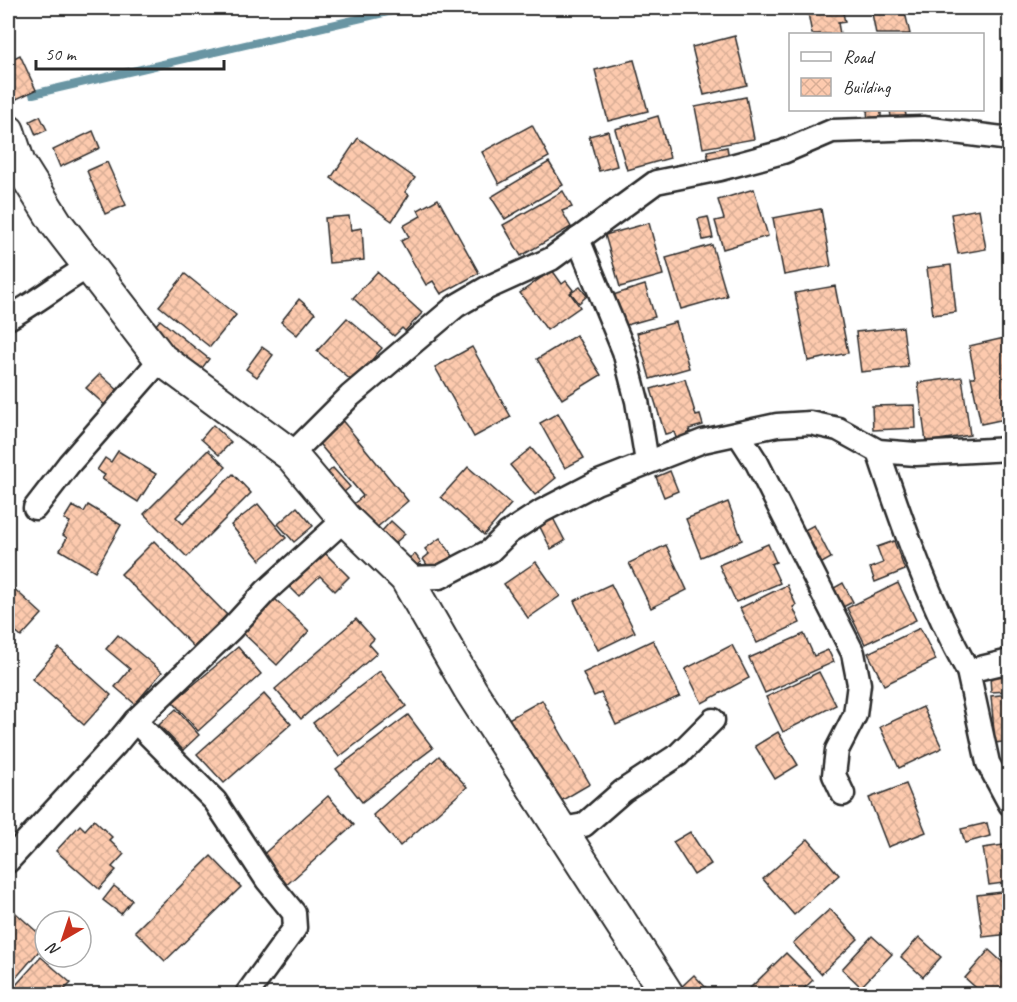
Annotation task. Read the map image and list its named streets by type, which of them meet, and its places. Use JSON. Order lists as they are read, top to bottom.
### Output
{
  "legend": ["Road", "Building"],
  "scale_bar": "50 m",
  "north": "bottom left"
}
